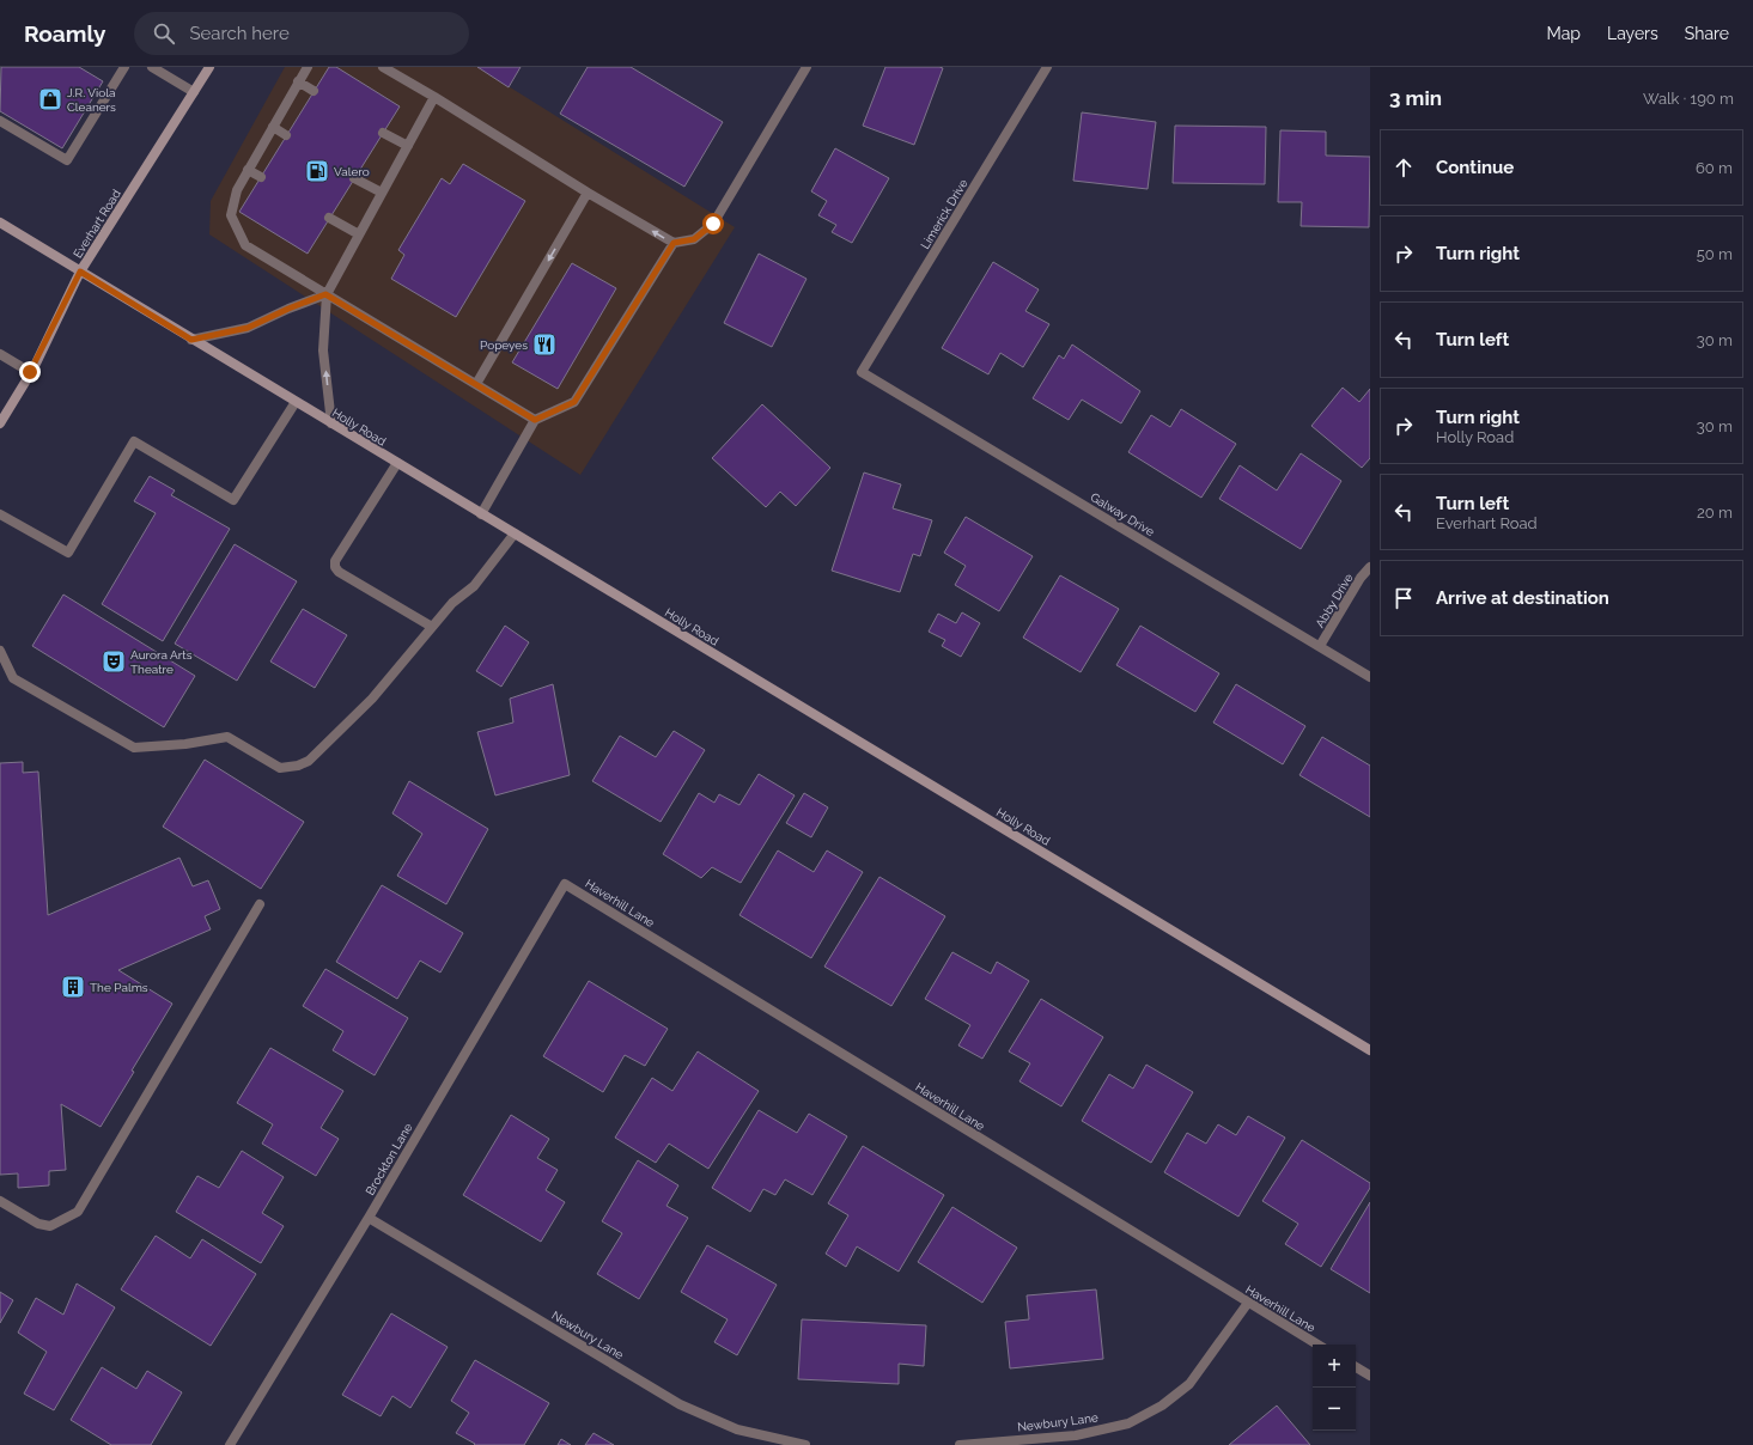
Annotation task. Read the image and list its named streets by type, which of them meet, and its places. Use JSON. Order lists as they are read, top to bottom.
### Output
{
  "streets": {
    "main road": ["Everhart Road", "Holly Road"],
    "street": [
      "Limerick Drive",
      "Galway Drive",
      "Abby Drive",
      "Haverhill Lane",
      "Brockton Lane",
      "Newbury Lane"
    ]
  },
  "crossings": [
    ["Limerick Drive", "Galway Drive"],
    ["Everhart Road", "Holly Road"],
    ["Galway Drive", "Abby Drive"],
    ["Haverhill Lane", "Brockton Lane"],
    ["Haverhill Lane", "Newbury Lane"],
    ["Brockton Lane", "Newbury Lane"]
  ],
  "places": {
    "shop": ["J.R. Viola Cleaners"],
    "fuel station": ["Valero"],
    "restaurant": ["Popeyes"],
    "theatre": ["Aurora Arts Theatre"],
    "building": ["The Palms"]
  },
  "page": {
    "header": "Roamly",
    "search": "Search here",
    "nav": ["Map", "Layers", "Share"],
    "heading": ["3 min", "Walk · 190 m"],
    "list": [
      ["Continue", "60 m"],
      ["Turn right", "50 m"],
      ["Turn left", "30 m"],
      ["Turn right", "Holly Road", "30 m"],
      ["Turn left", "Everhart Road", "20 m"],
      "Arrive at destination"
    ],
    "map_buttons": ["+", "−"]
  }
}
